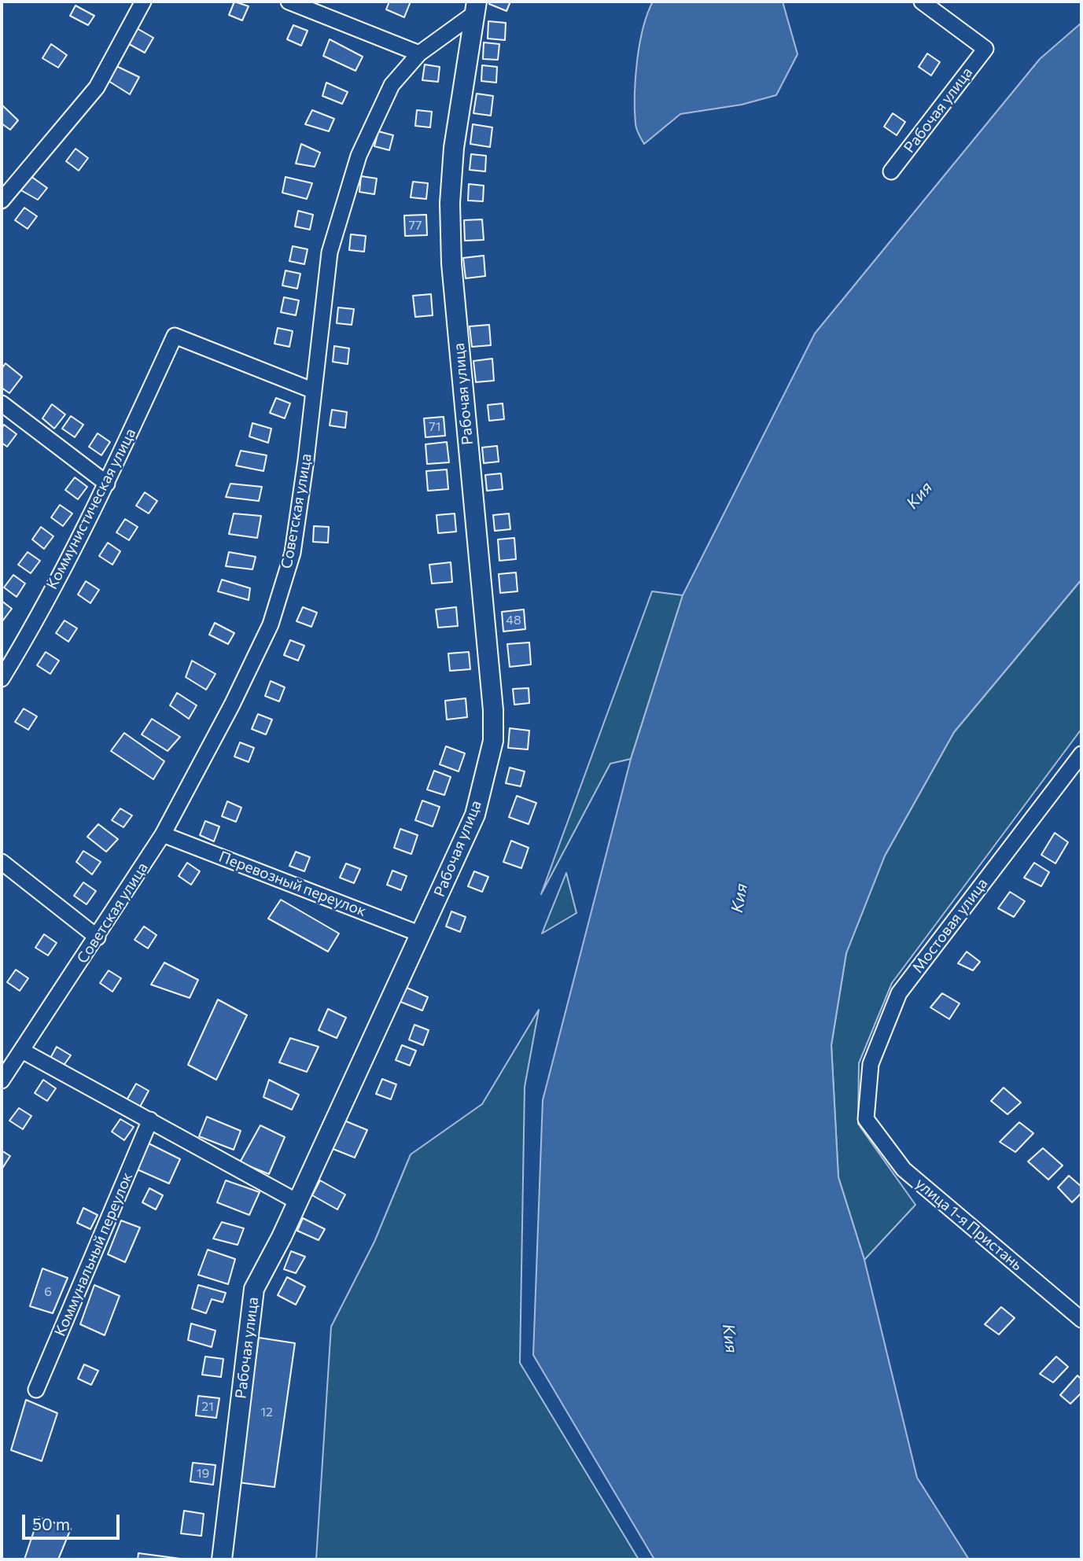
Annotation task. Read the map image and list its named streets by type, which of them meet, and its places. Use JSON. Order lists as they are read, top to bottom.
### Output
{
  "streets": {
    "main road": ["Рабочая улица"],
    "street": [
      "Коммунистическая улица",
      "Советская улица",
      "Перевозный переулок",
      "Мостовая улица",
      "улица 1-я Пристань",
      "Коммунальный переулок"
    ]
  },
  "crossings": [
    ["Рабочая улица", "Советская улица"],
    ["Рабочая улица", "Перевозный переулок"],
    ["Коммунистическая улица", "Советская улица"],
    ["Советская улица", "Перевозный переулок"],
    ["Мостовая улица", "улица 1-я Пристань"]
  ],
  "water": ["Кия"],
  "house_numbers": [
    "77",
    "71",
    "48",
    "6",
    "21",
    "12",
    "19"
  ],
  "scale_bar": "50 m"
}
